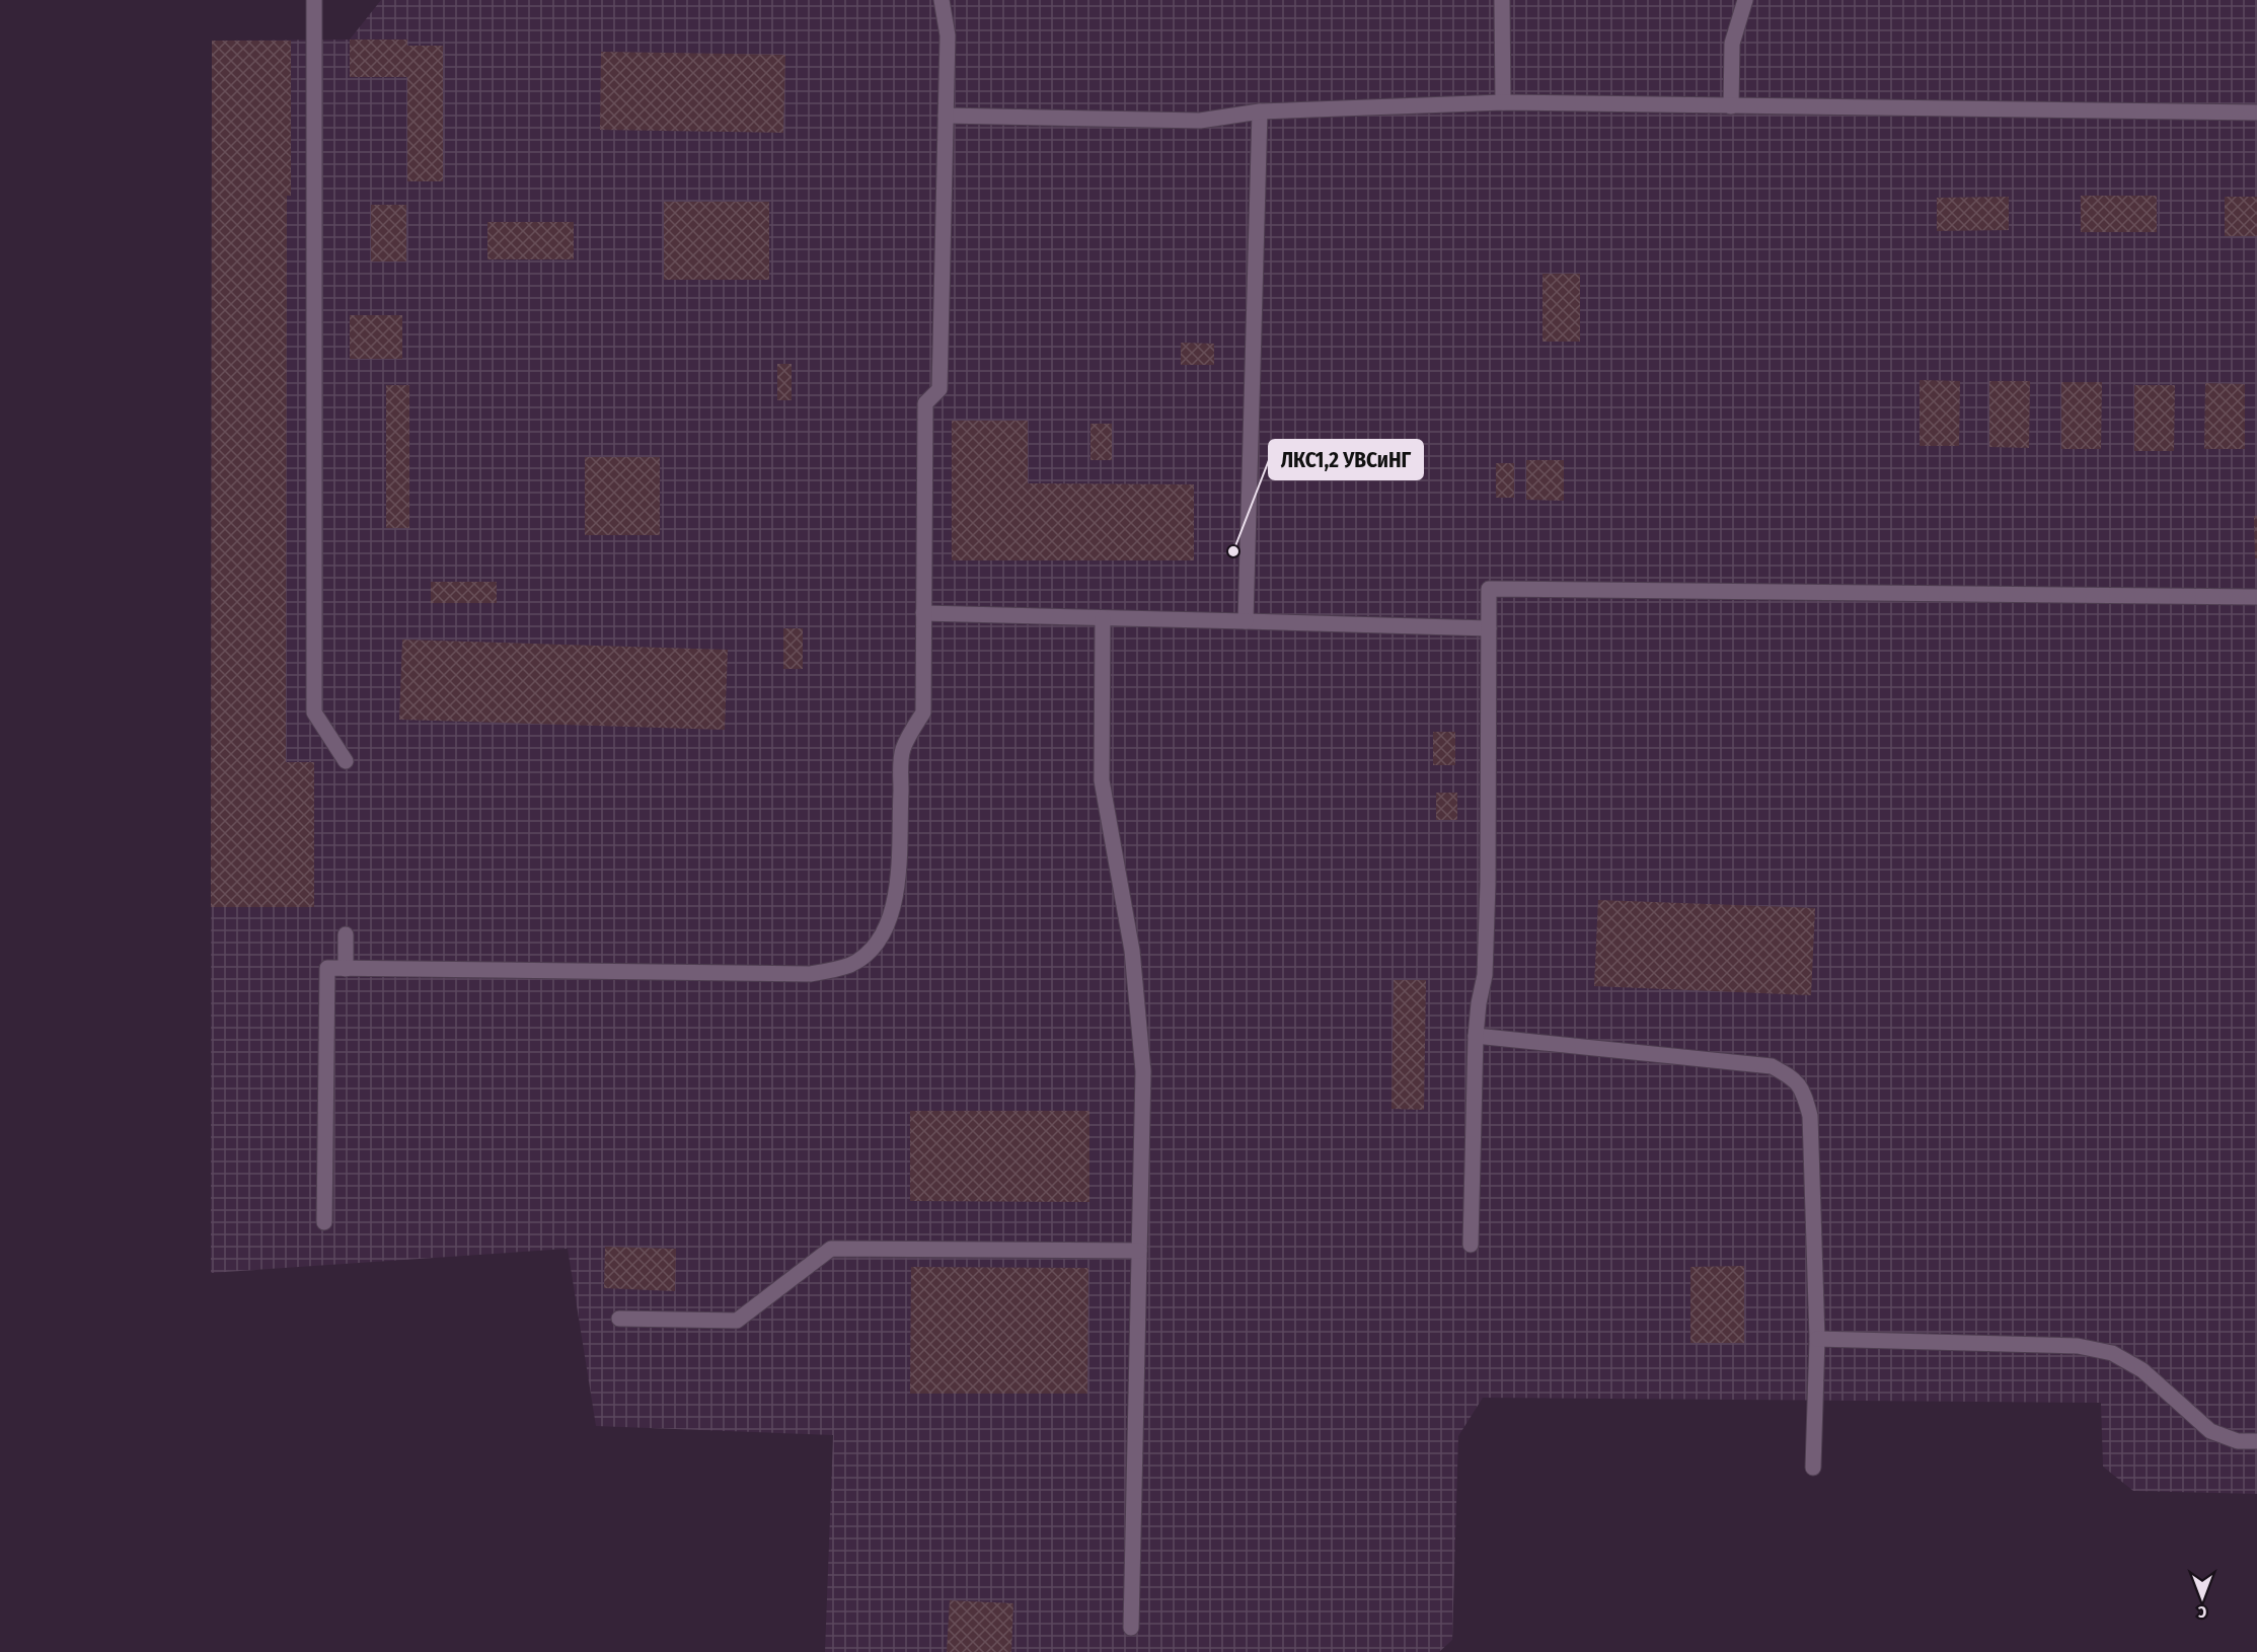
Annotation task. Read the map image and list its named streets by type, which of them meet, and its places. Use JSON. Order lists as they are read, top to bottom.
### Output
{
  "places": ["ЛКС1,2 УВСиНГ"],
  "north": "bottom"
}
